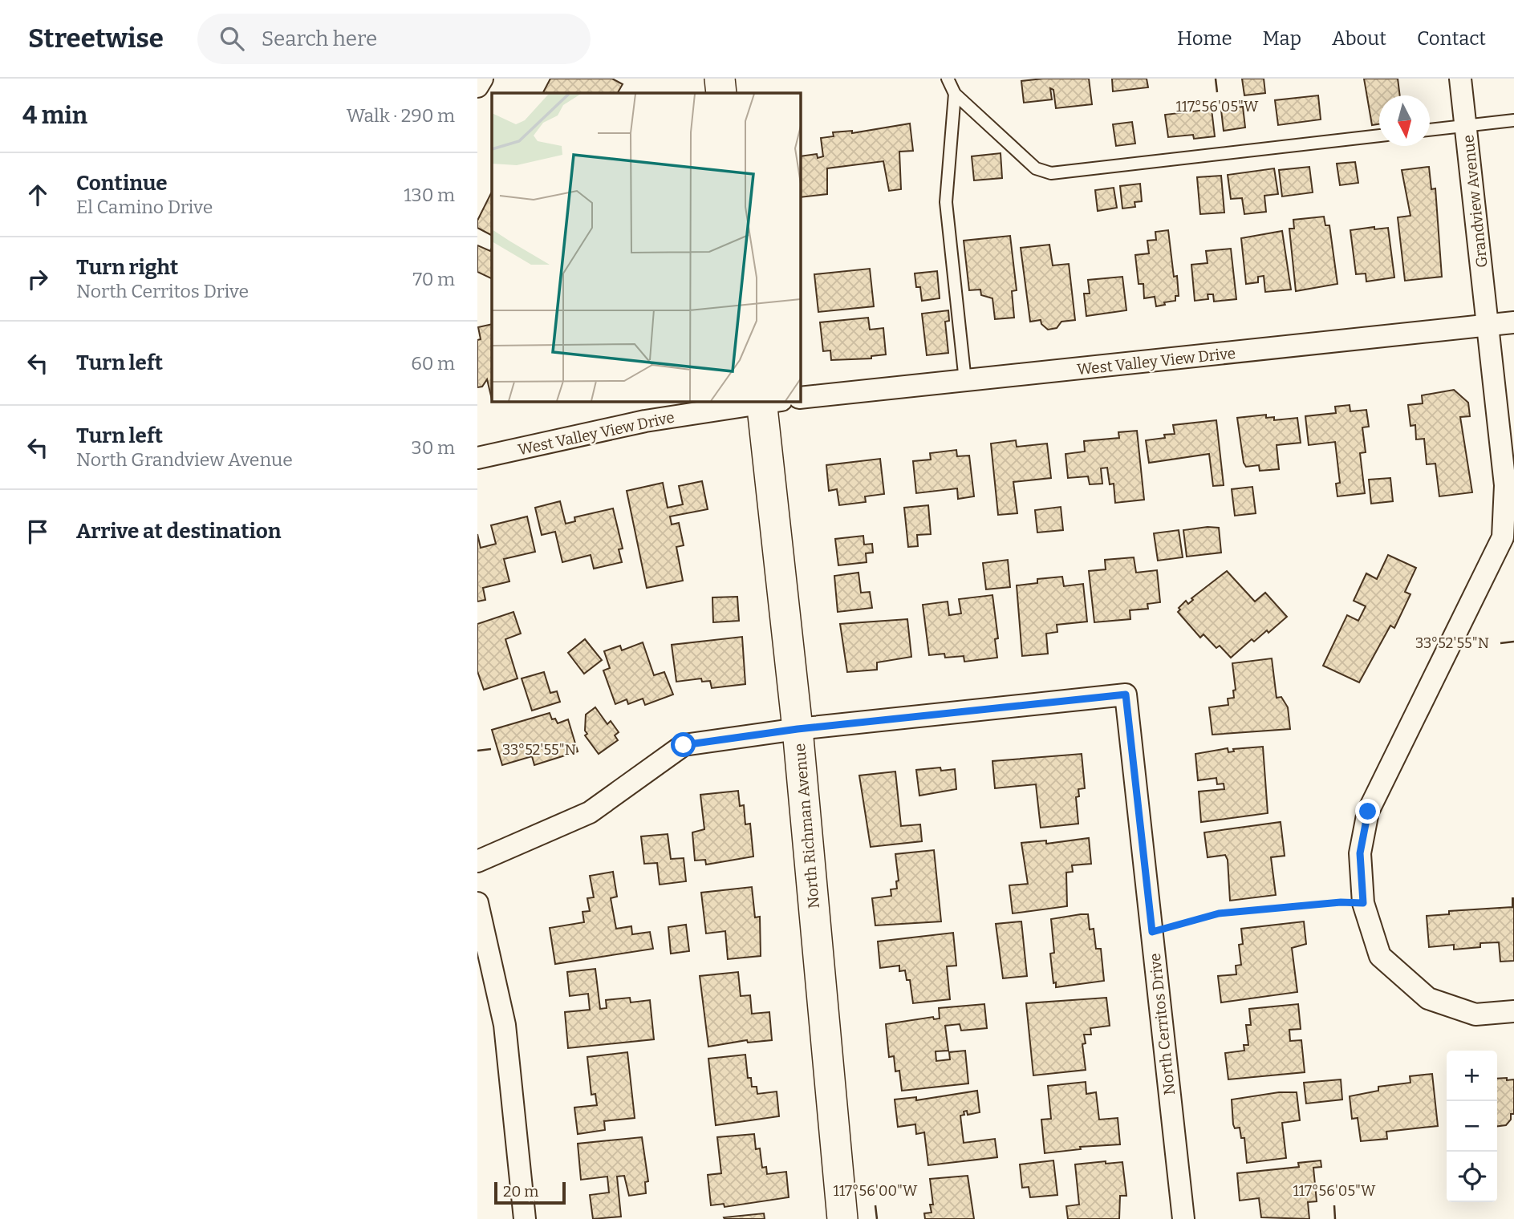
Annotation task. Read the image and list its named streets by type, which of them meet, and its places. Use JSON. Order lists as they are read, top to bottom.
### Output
{
  "streets": {
    "street": [
      "Grandview Avenue",
      "West Valley View Drive",
      "North Richman Avenue",
      "North Cerritos Drive"
    ]
  },
  "crossings": [
    ["Grandview Avenue", "West Valley View Drive"],
    ["West Valley View Drive", "North Richman Avenue"],
    ["North Richman Avenue", "North Cerritos Drive"]
  ],
  "scale_bar": "20 m",
  "north": "bottom",
  "page": {
    "header": "Streetwise",
    "search": "Search here",
    "nav": [
      "Home",
      "Map",
      "About",
      "Contact"
    ],
    "heading": ["4 min", "Walk · 290 m"],
    "list": [
      ["Continue", "El Camino Drive", "130 m"],
      ["Turn right", "North Cerritos Drive", "70 m"],
      ["Turn left", "60 m"],
      ["Turn left", "North Grandview Avenue", "30 m"],
      "Arrive at destination"
    ],
    "map_buttons": ["+", "−"],
    "scale": "20 m"
  },
  "coordinates": ["117°56'05\"W", "33°52'55\"N", "117°56'00\"W"]
}
